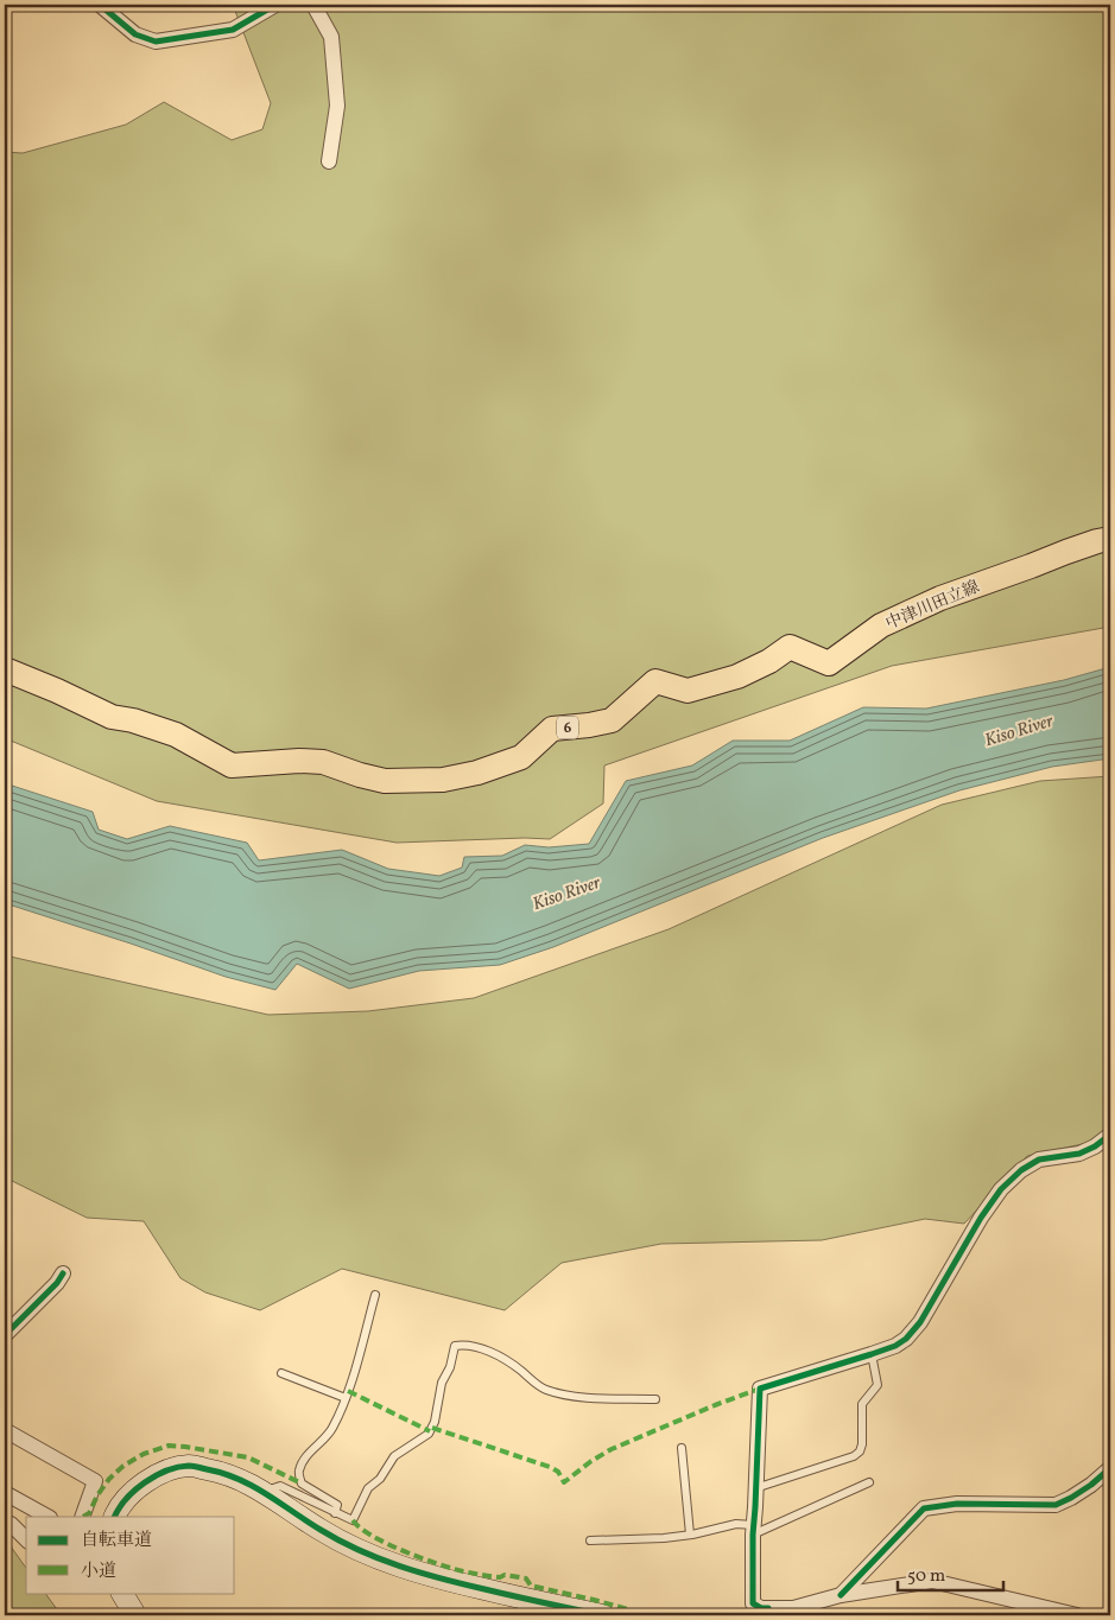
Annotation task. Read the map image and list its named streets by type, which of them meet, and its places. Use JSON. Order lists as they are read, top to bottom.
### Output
{
  "streets": {
    "main road": ["中津川田立線", "6"]
  },
  "water": ["Kiso River"],
  "legend": ["自転車道", "小道"],
  "scale_bar": "50 m"
}
